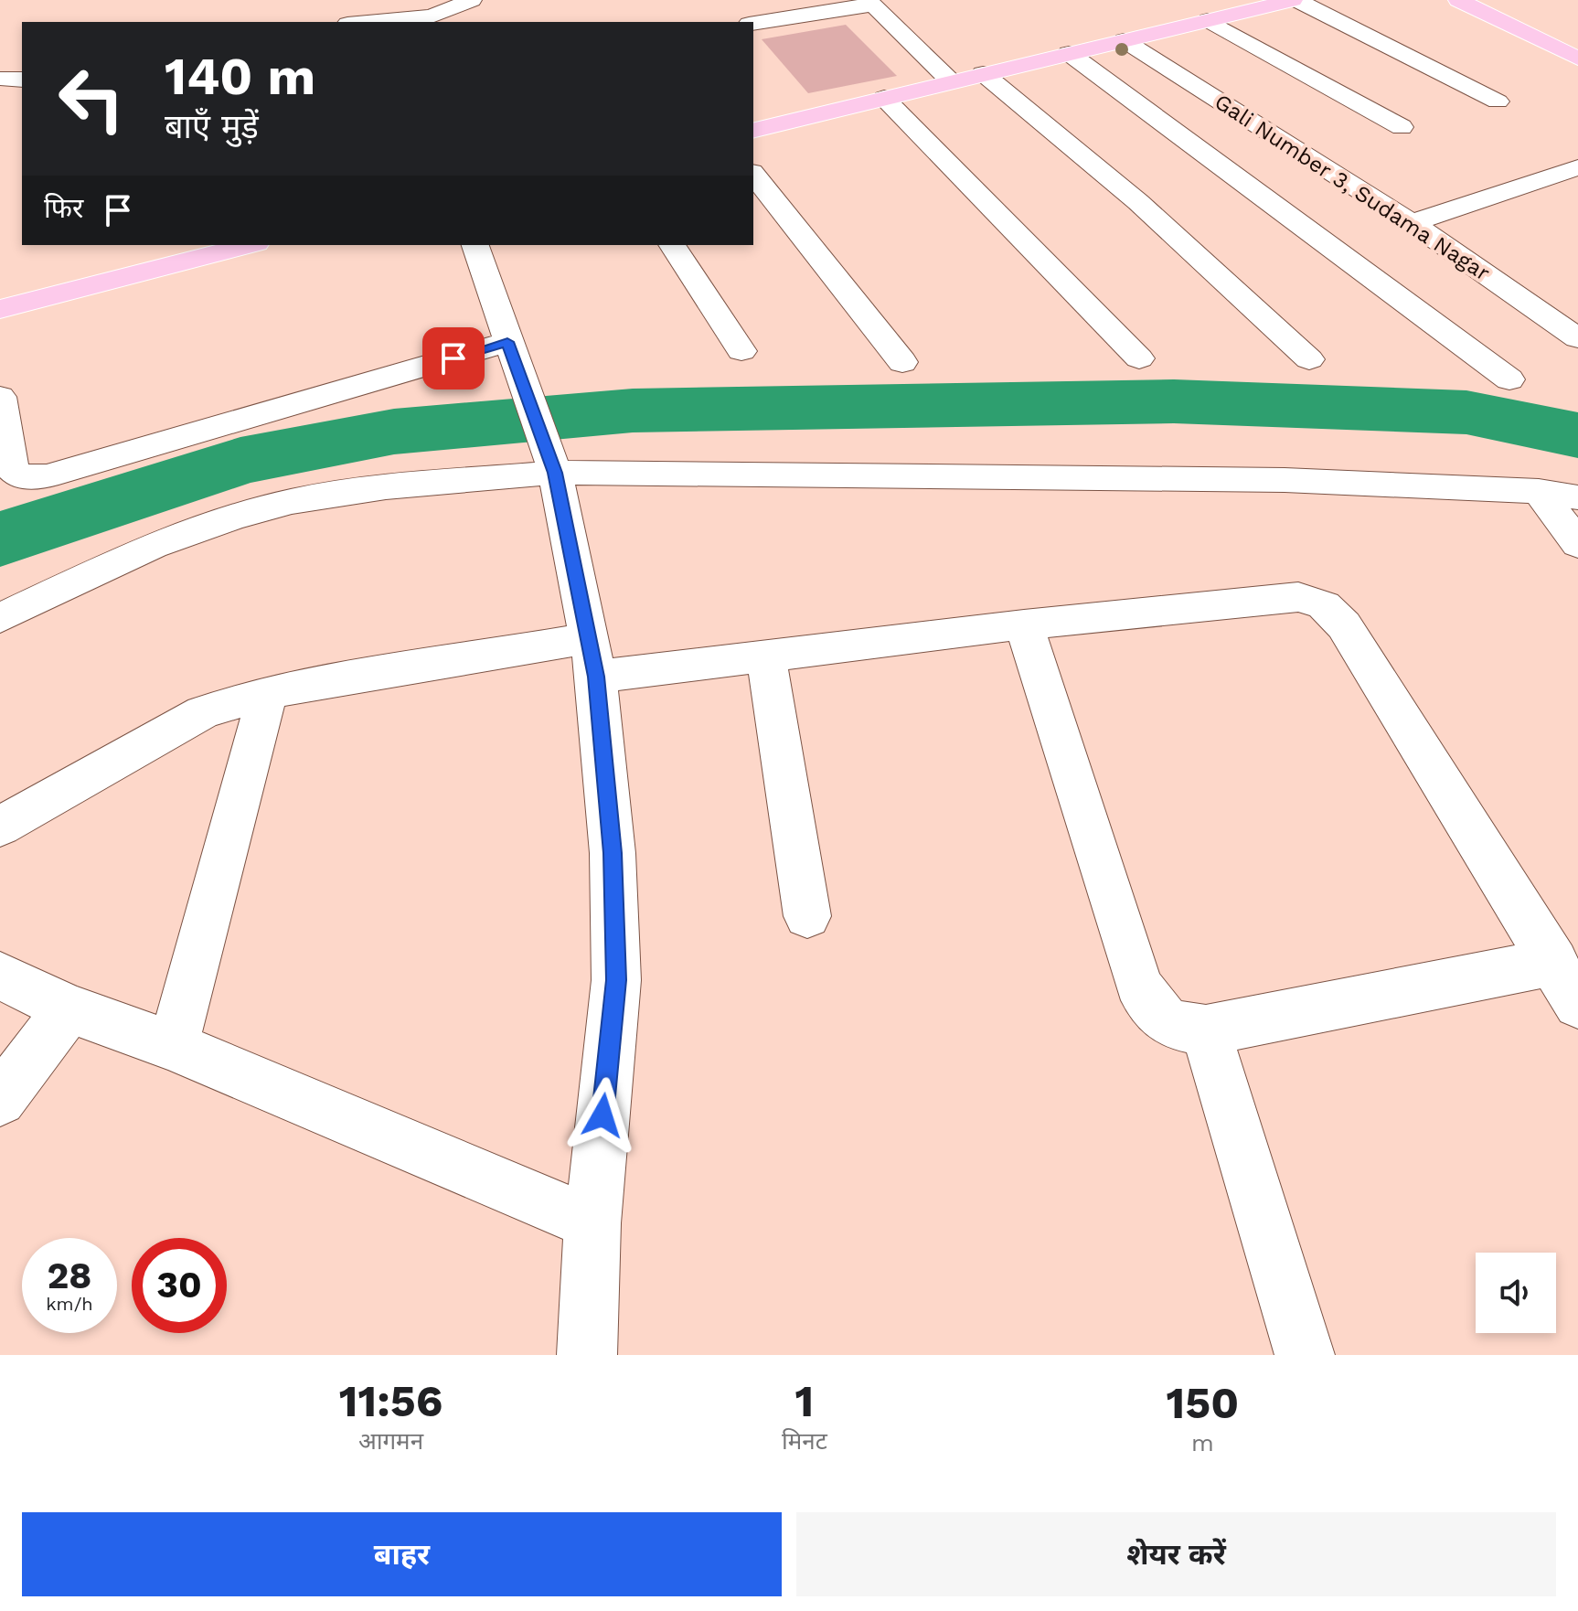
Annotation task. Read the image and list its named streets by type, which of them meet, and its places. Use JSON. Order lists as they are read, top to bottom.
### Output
{
  "streets": {
    "street": ["Gali Number 3, Sudama Nagar"]
  },
  "page": {
    "turn": ["140 m", "बाएँ मुड़ें"],
    "then": "फिर",
    "speed": "28 km/h",
    "limit": "30",
    "eta": [
      "11:56",
      "आगमन",
      "1",
      "मिनट",
      "150",
      "m"
    ],
    "buttons": ["बाहर", "शेयर करें"]
  }
}
